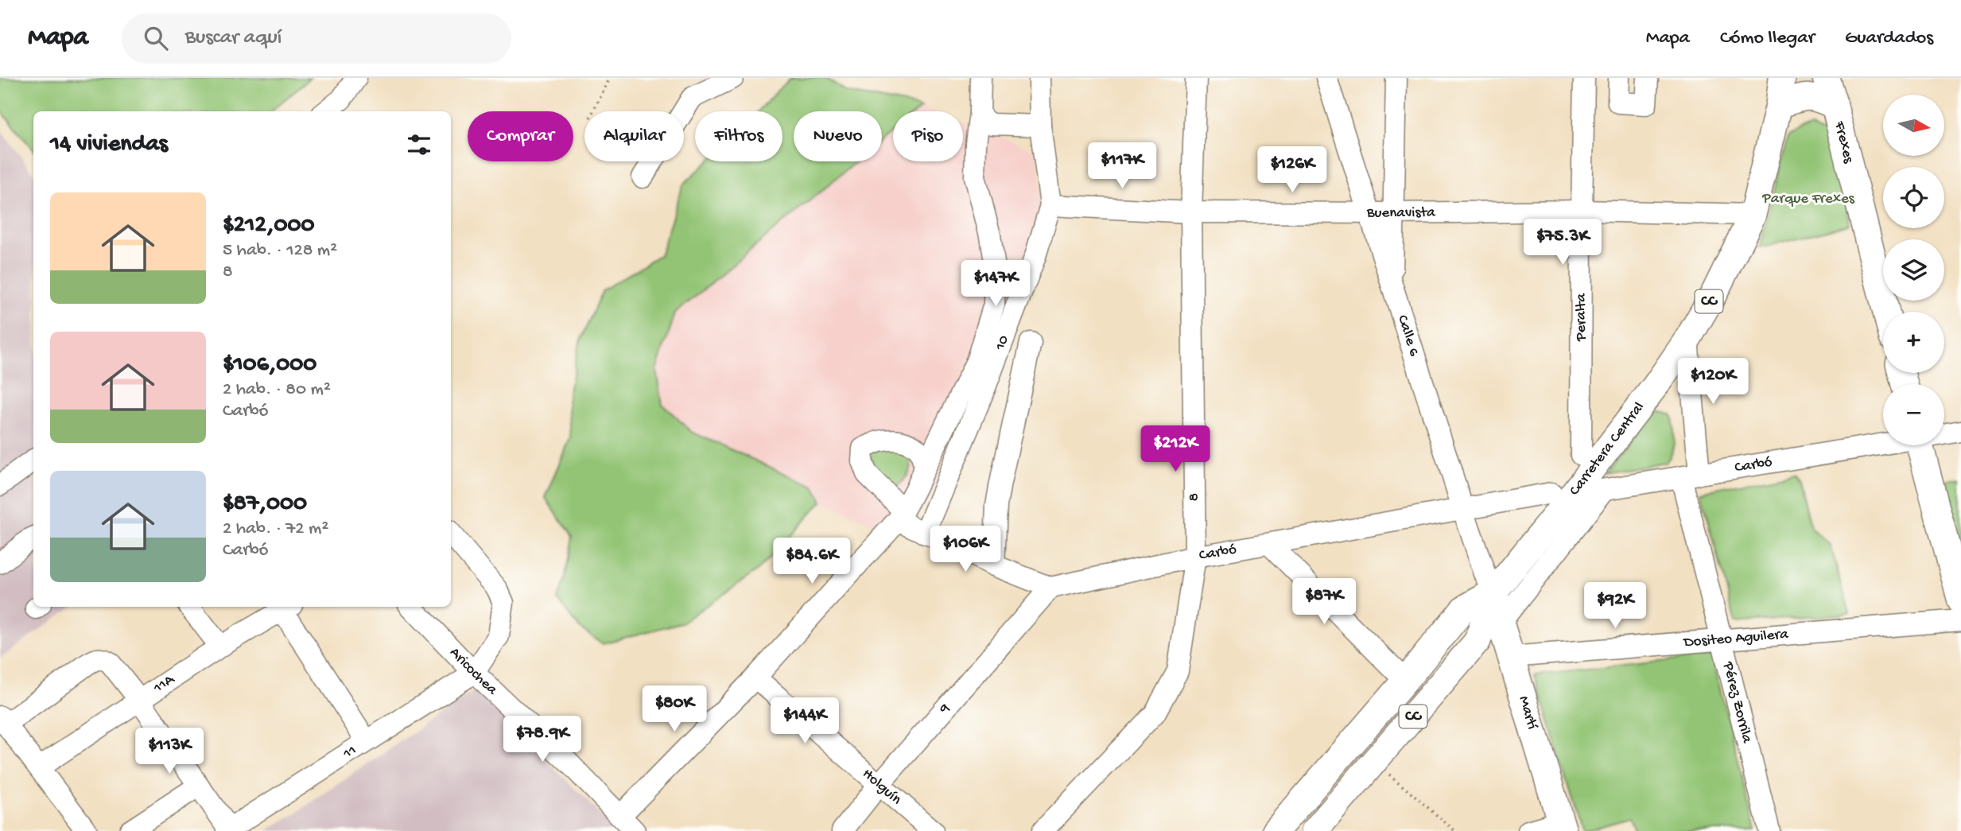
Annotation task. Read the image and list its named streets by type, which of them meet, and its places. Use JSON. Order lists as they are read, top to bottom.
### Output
{
  "streets": {
    "main road": [
      "Frexes",
      "CC",
      "Carretera Central",
      "Martí"
    ],
    "street": [
      "Buenavista",
      "Peralta",
      "Calle 6",
      "10",
      "Carbó",
      "8",
      "Dositeo Aguilera",
      "Aricochea",
      "11A",
      "Pérez Zorrila",
      "9",
      "11",
      "Holguín"
    ]
  },
  "crossings": [
    ["Buenavista", "Peralta"],
    ["Buenavista", "Calle 6"],
    ["Buenavista", "10"],
    ["Buenavista", "Carretera Central"],
    ["Buenavista", "8"],
    ["Calle 6", "Carretera Central"],
    ["Calle 6", "Carbó"],
    ["Calle 6", "Martí"],
    ["Carretera Central", "Carbó"],
    ["Carretera Central", "Pérez Zorrila"],
    ["Carretera Central", "Martí"],
    ["Carbó", "8"],
    ["Carbó", "Pérez Zorrila"],
    ["Carbó", "9"],
    ["Dositeo Aguilera", "Pérez Zorrila"],
    ["Dositeo Aguilera", "Martí"],
    ["Aricochea", "11"],
    ["9", "Holguín"]
  ],
  "parks": ["Parque Frexes"],
  "north": "right",
  "page": {
    "header": "Mapa",
    "search": "Buscar aquí",
    "nav": ["Mapa", "Cómo llegar", "Guardados"],
    "map_buttons": ["+", "−"],
    "chip": [
      "Comprar",
      "Alquilar",
      "Filtros",
      "Nuevo",
      "Piso"
    ],
    "heading": "14 viviendas",
    "price": [
      "$117K",
      "$126K",
      "$75.3K",
      "$147K",
      "$120K",
      "$212K",
      "$106K",
      "$84.6K",
      "$87K",
      "$92K",
      "$80K",
      "$144K",
      "$78.9K",
      "$113K"
    ],
    "list": [
      {
        "name": "$212,000",
        "note": "5 hab. · 128 m² · 8"
      },
      {
        "name": "$106,000",
        "note": "2 hab. · 80 m² · Carbó"
      },
      {
        "name": "$87,000",
        "note": "2 hab. · 72 m² · Carbó"
      }
    ]
  }
}
